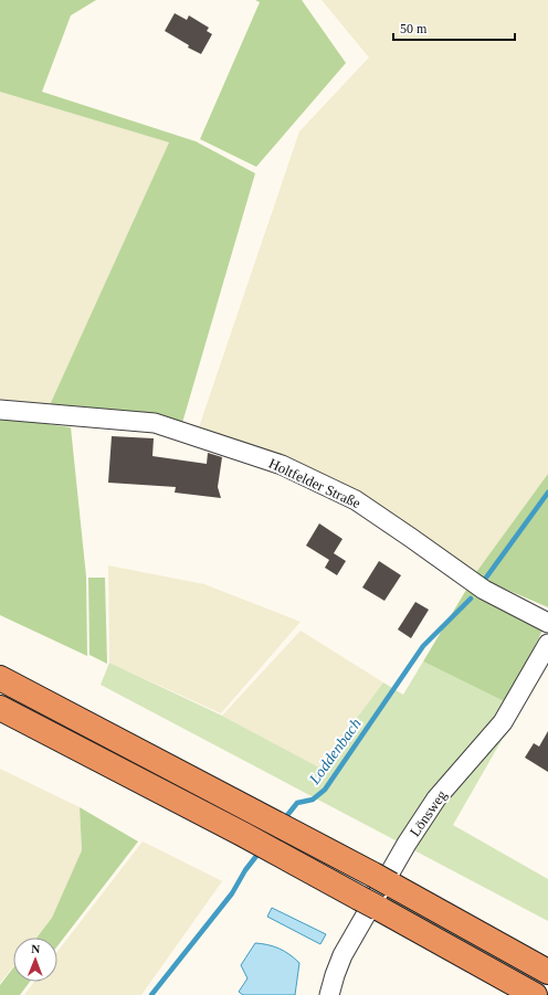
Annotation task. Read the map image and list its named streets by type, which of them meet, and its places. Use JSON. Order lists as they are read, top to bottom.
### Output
{
  "streets": {
    "street": ["Holtfelder Straße", "Lönsweg"]
  },
  "water": ["Loddenbach"],
  "scale_bar": "50 m",
  "north": "top"
}
